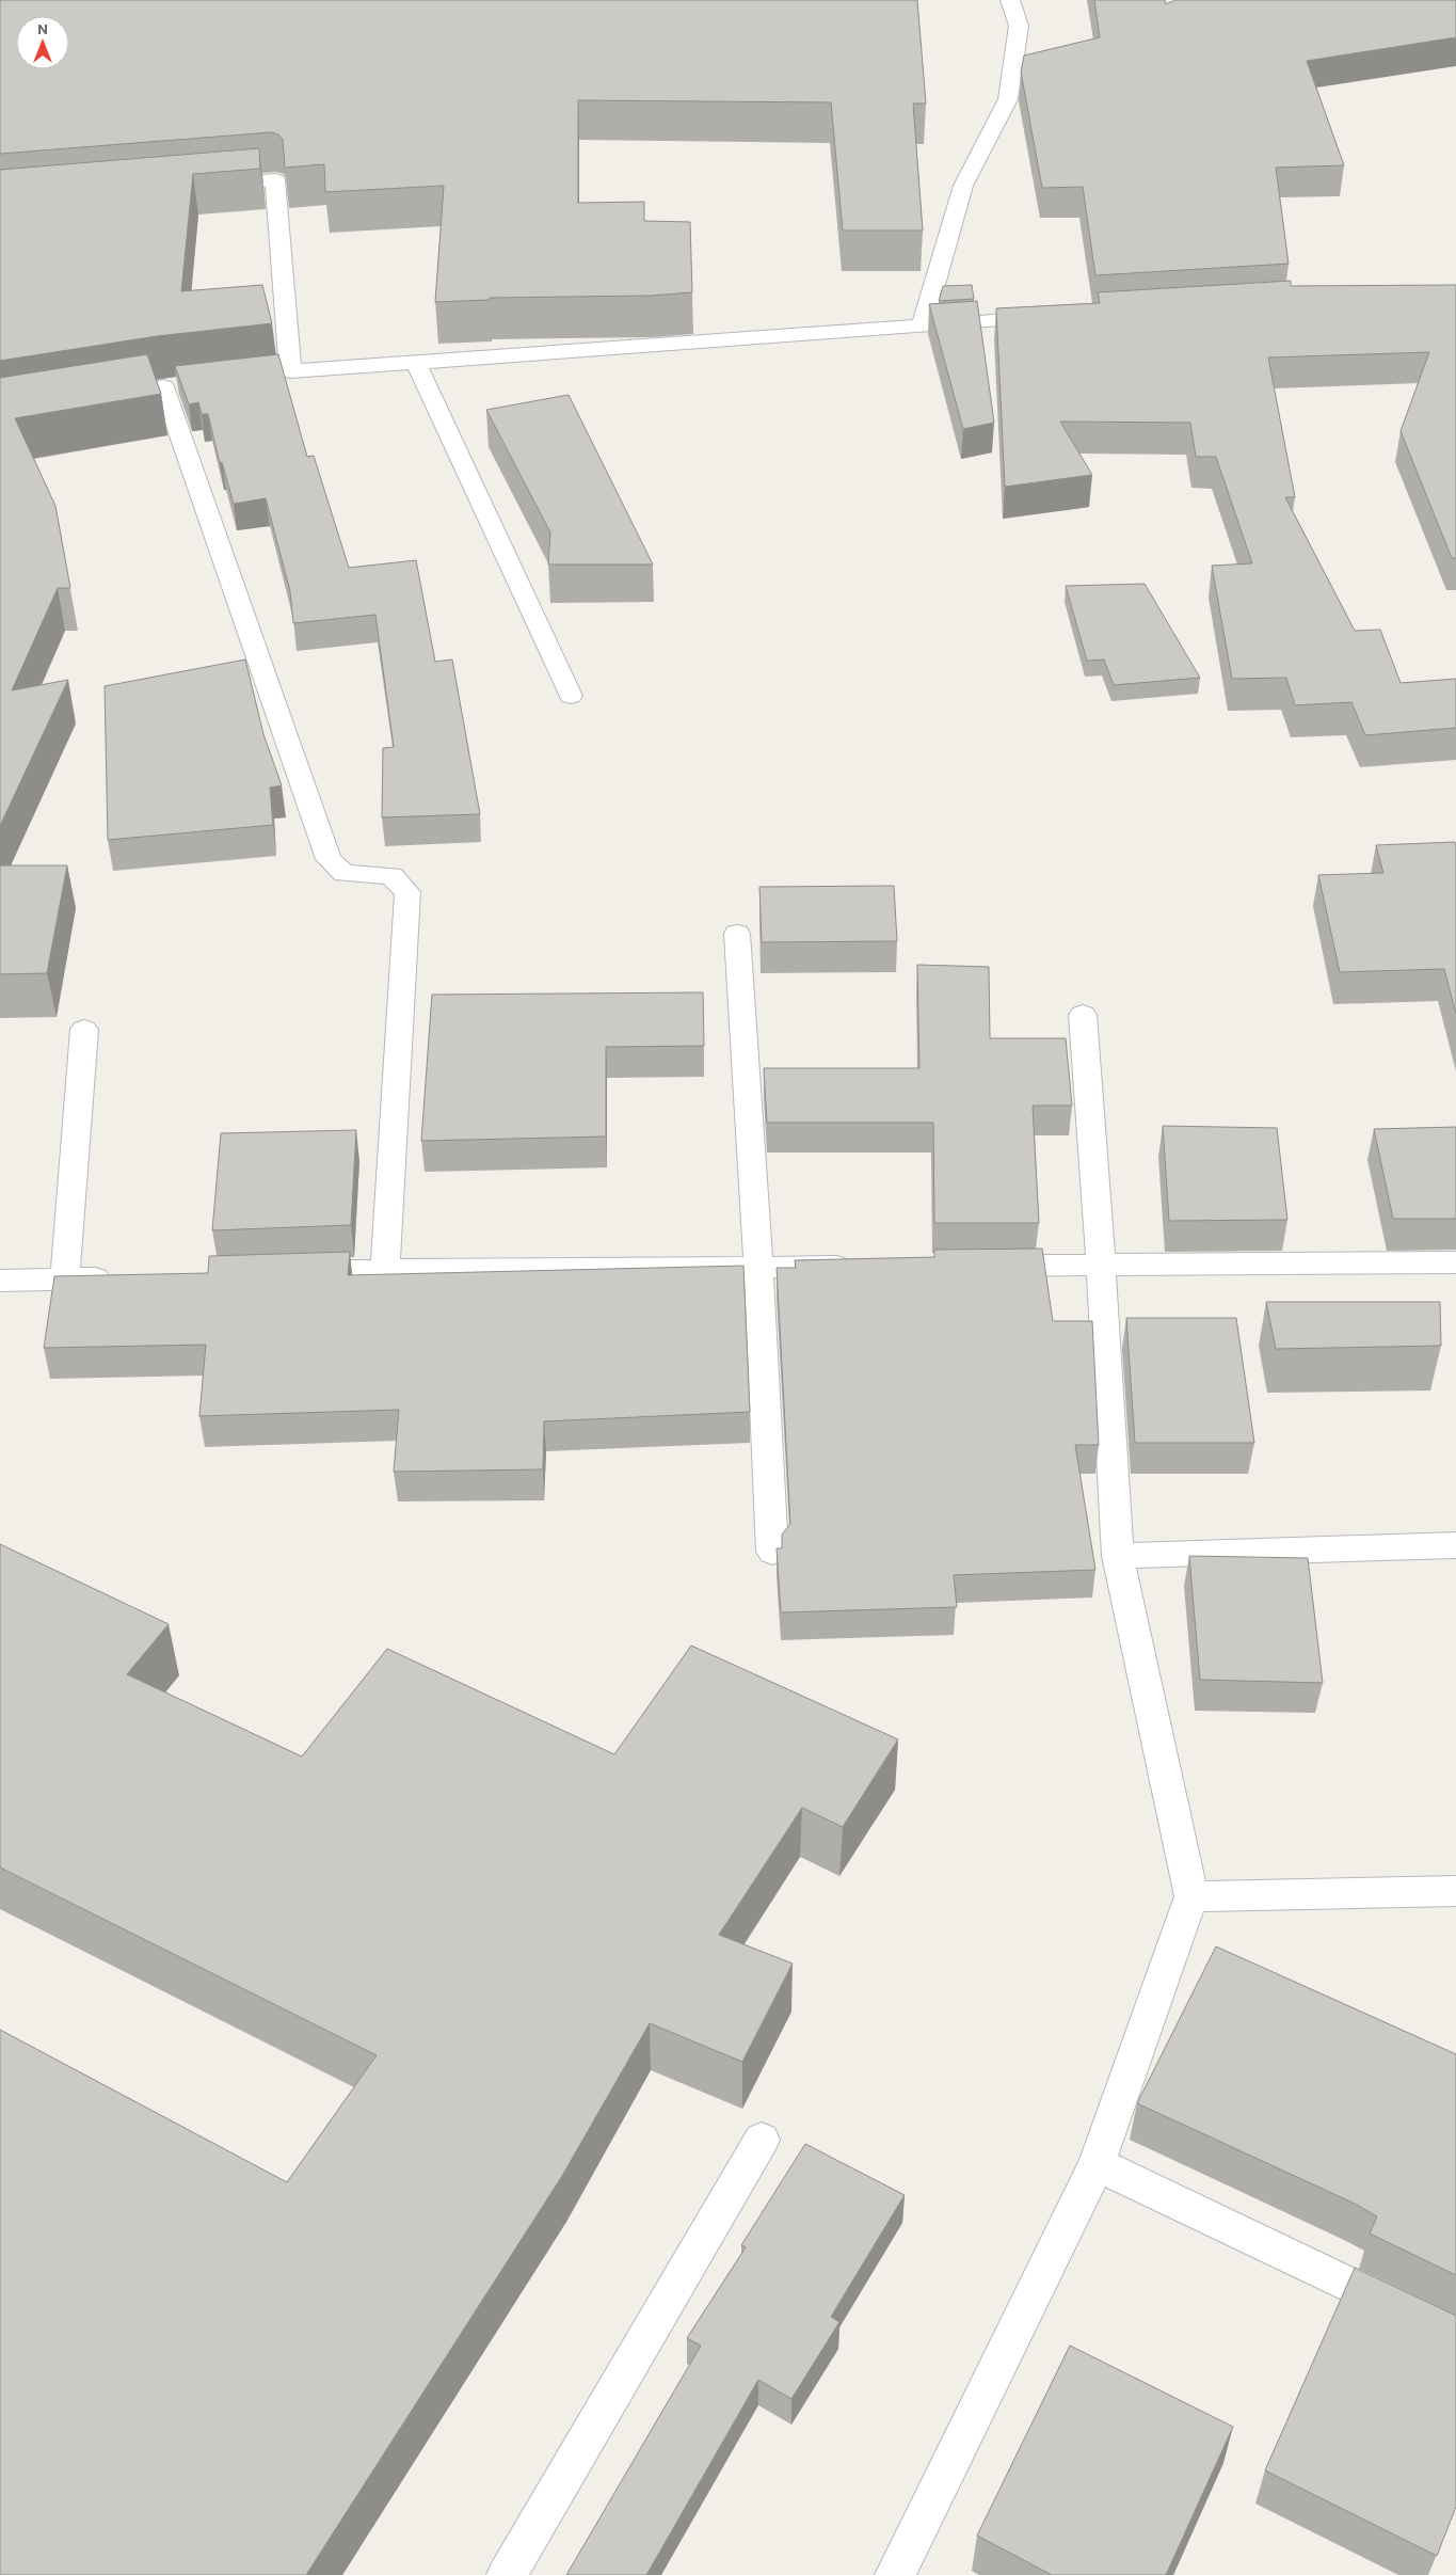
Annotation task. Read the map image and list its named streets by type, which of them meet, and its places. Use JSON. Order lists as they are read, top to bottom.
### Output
{
  "north": "top"
}
